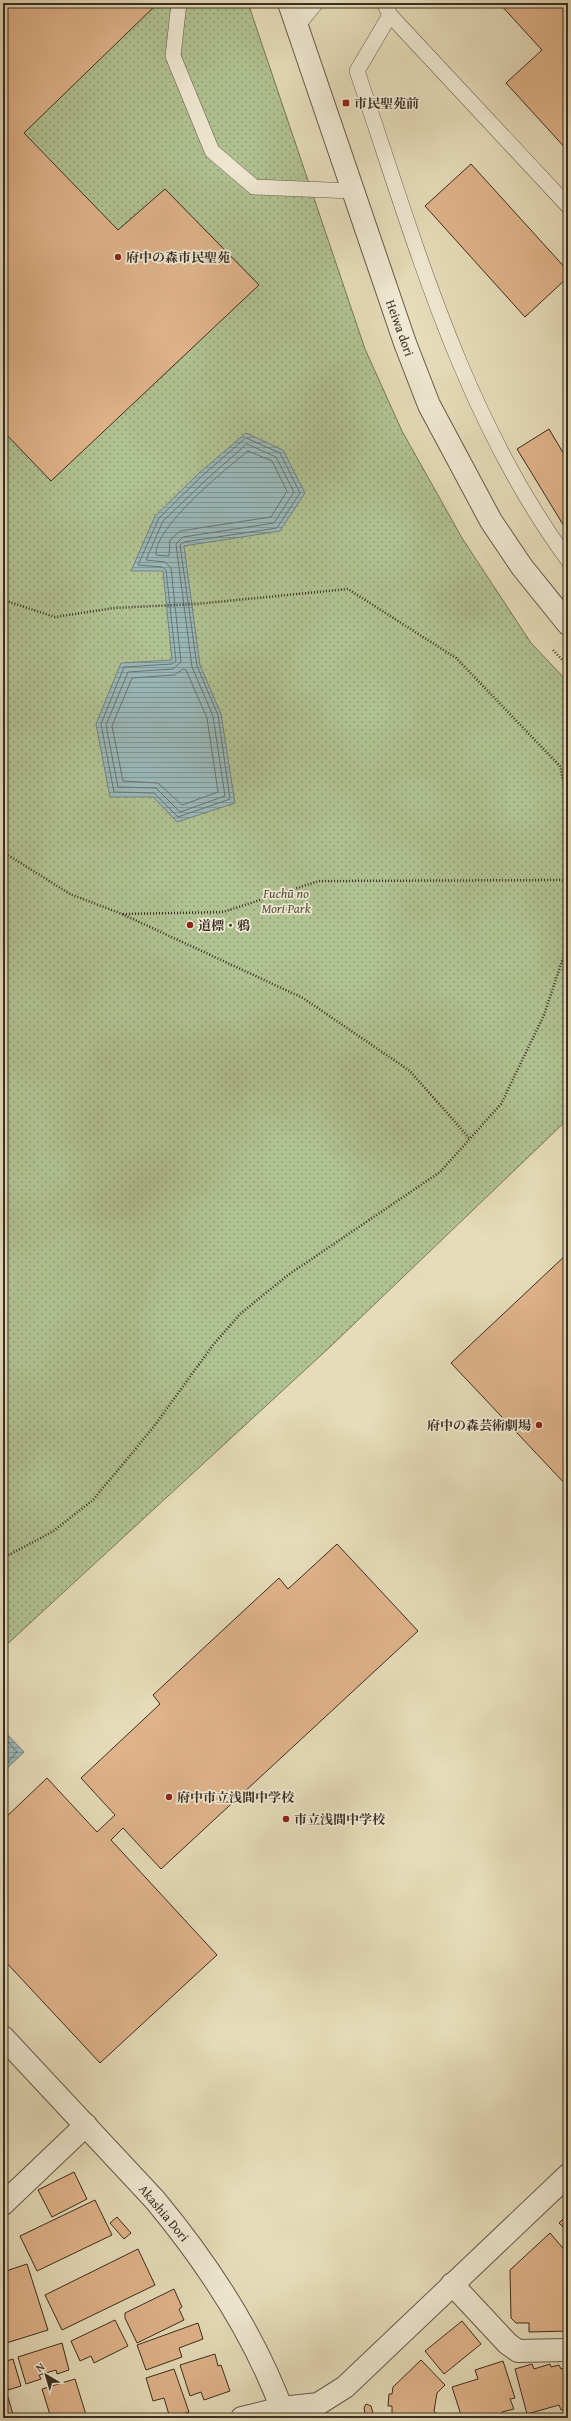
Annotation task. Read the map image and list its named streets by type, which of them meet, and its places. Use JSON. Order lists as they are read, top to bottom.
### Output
{
  "streets": {
    "street": ["Heiwa dori", "Akashia Dori"]
  },
  "parks": ["Fuchū no Mori Park"],
  "places": {
    "transit": ["市民聖苑前"],
    "other": [
      "府中の森市民聖苑",
      "道標・鴉",
      "府中の森芸術劇場",
      "府中市立浅間中学校",
      "市立浅間中学校"
    ]
  },
  "north": "top left"
}
